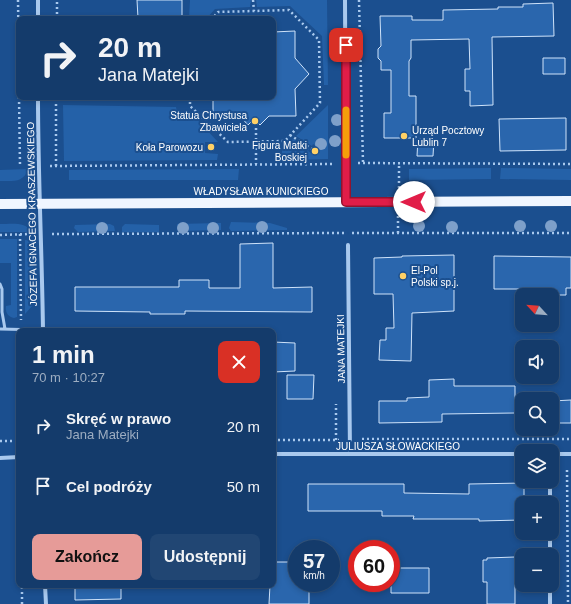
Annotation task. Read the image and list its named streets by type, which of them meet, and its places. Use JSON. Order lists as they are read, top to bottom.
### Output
{
  "streets": {
    "main road": ["WŁADYSŁAWA KUNICKIEGO"],
    "street": ["JÓZEFA IGNACEGO KRASZEWSKIEGO", "JANA MATEJKI", "JULIUSZA SŁOWACKIEGO"]
  },
  "crossings": [
    ["WŁADYSŁAWA KUNICKIEGO", "JÓZEFA IGNACEGO KRASZEWSKIEGO"],
    ["JANA MATEJKI", "JULIUSZA SŁOWACKIEGO"]
  ],
  "places": [
    "Statua Chrystusa Zbawiciela",
    "Urząd Pocztowy Lublin 7",
    "Koła Parowozu",
    "Figura Matki Boskiej",
    "El-Pol Polski sp.j."
  ],
  "north": "top left",
  "page": {
    "turn": ["20 m", "Jana Matejki"],
    "map_buttons": ["+", "−"],
    "heading": ["1 min", "70 m · 10:27"],
    "list": [
      {
        "name": "Skręć w prawo",
        "note": "Jana Matejki",
        "value": "20 m"
      },
      {
        "name": "Cel podróży",
        "value": "50 m"
      }
    ],
    "buttons": ["Zakończ", "Udostępnij"],
    "speed": "57 km/h",
    "limit": "60"
  }
}
